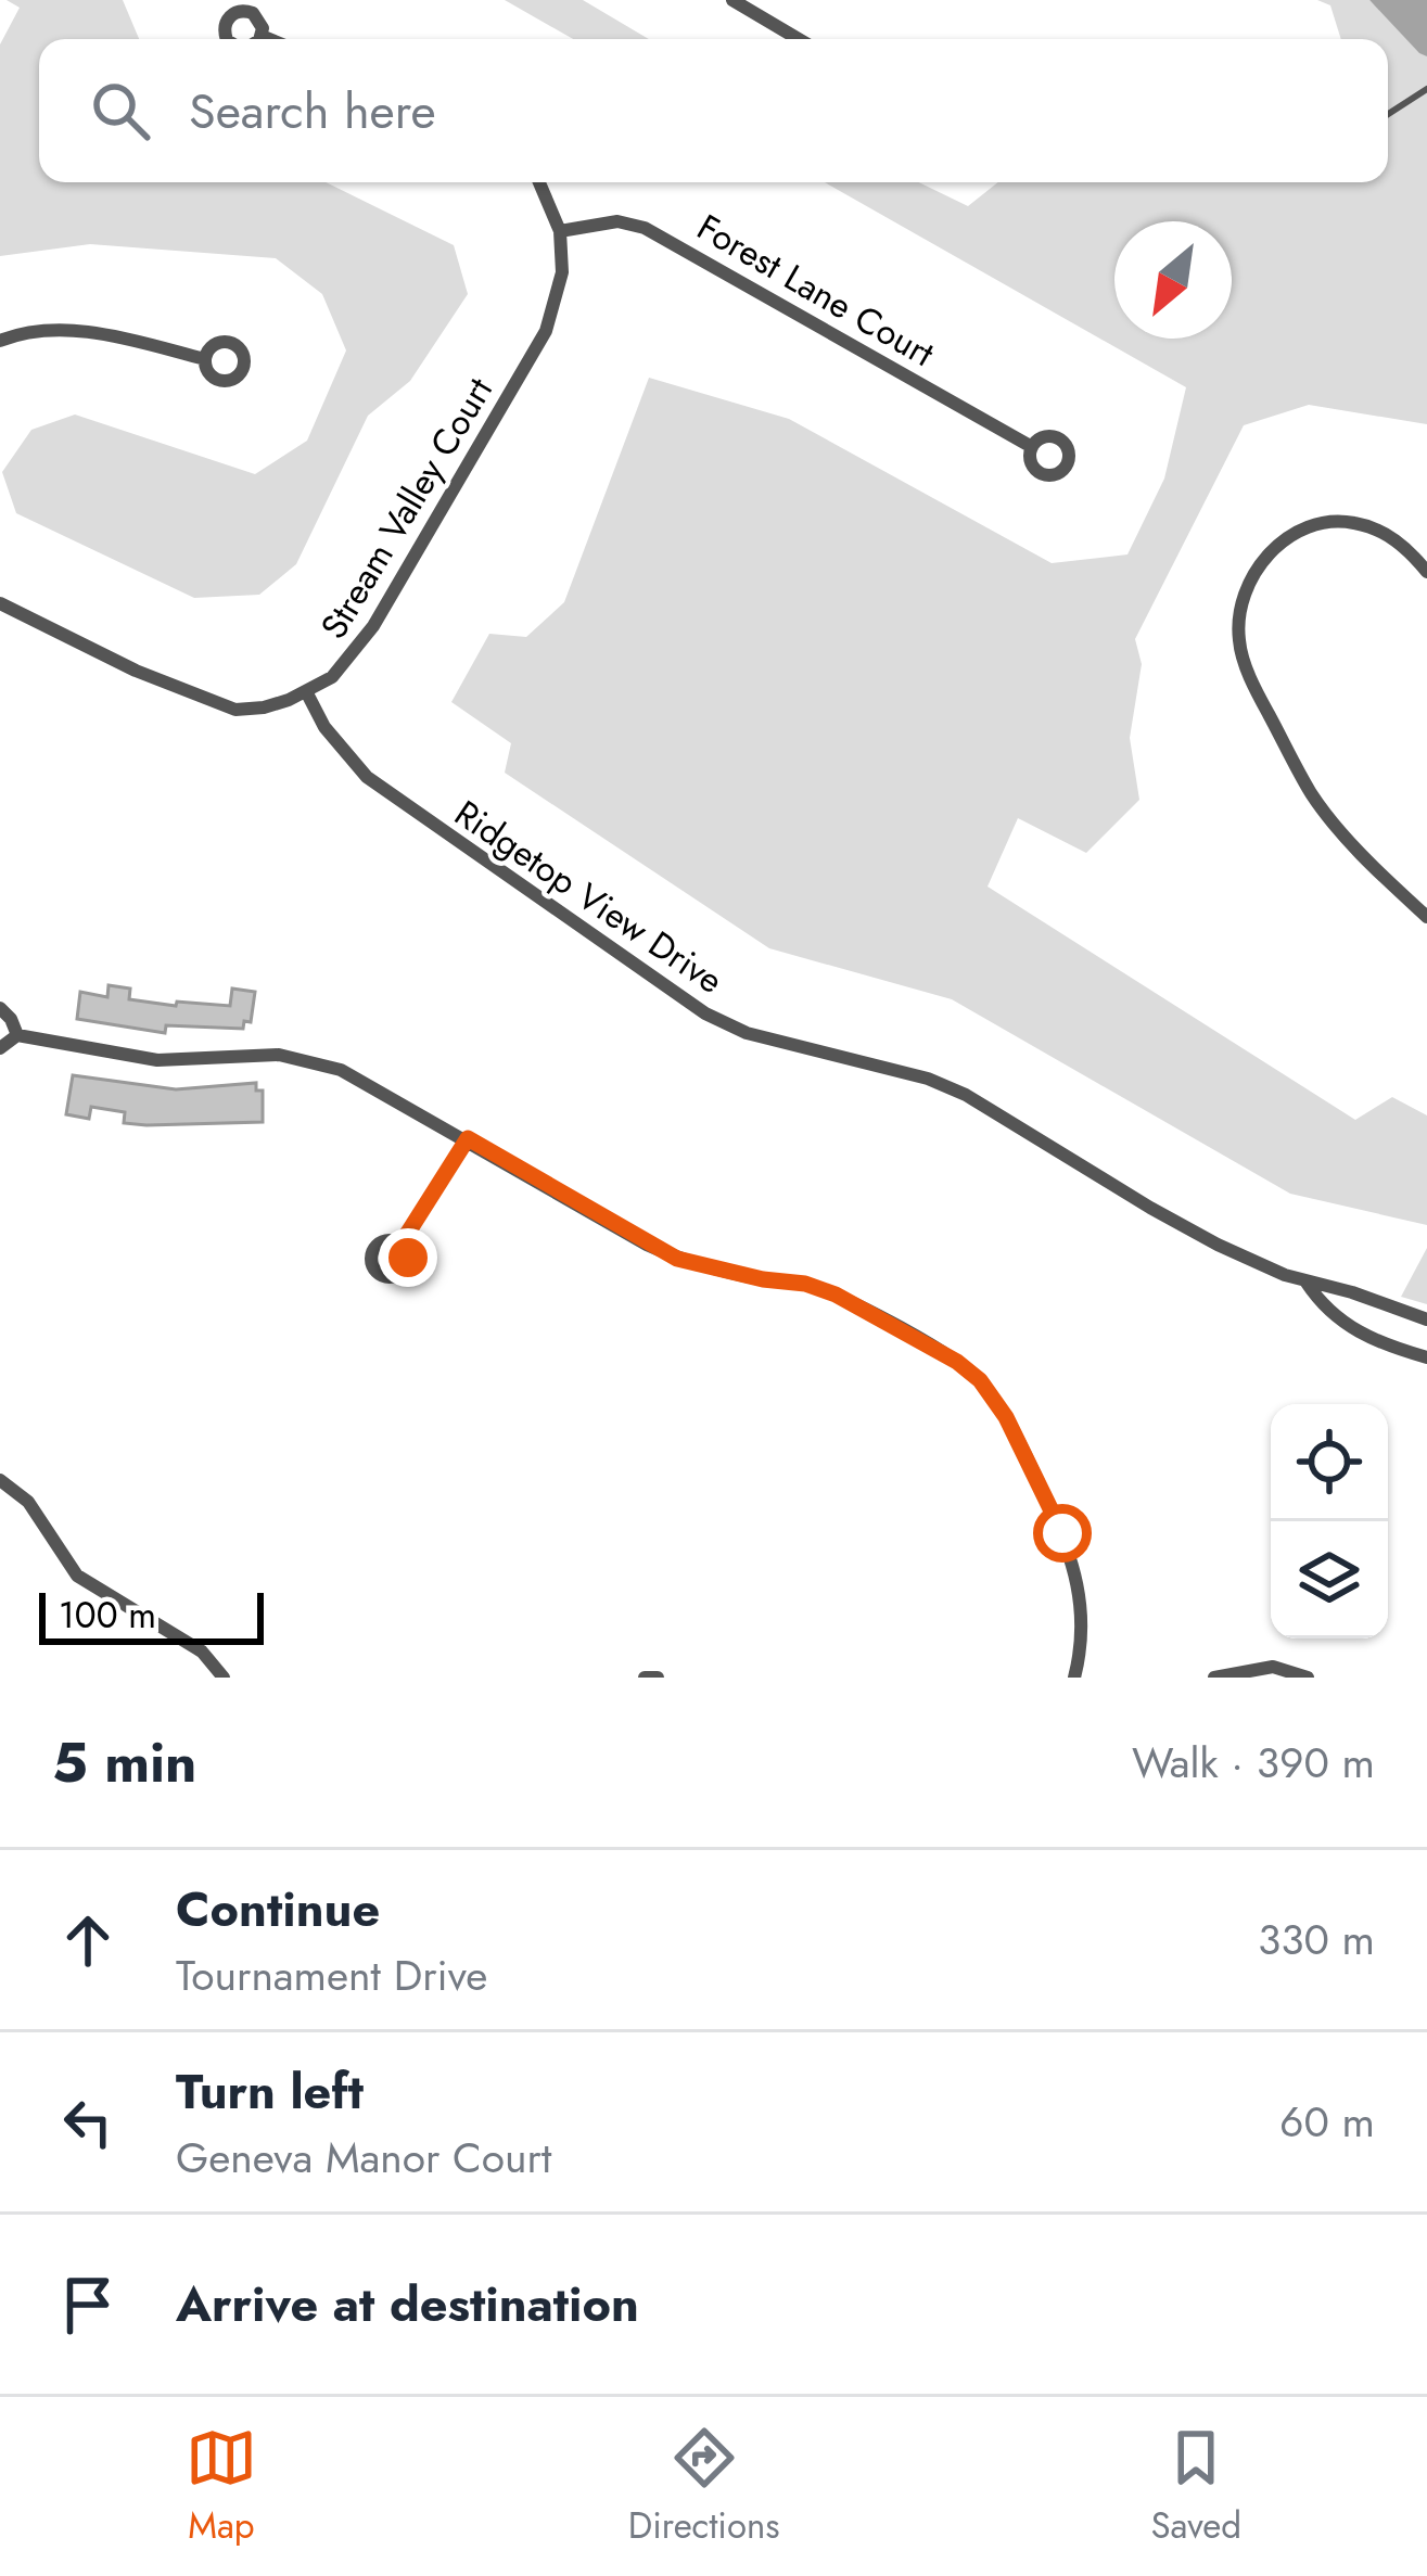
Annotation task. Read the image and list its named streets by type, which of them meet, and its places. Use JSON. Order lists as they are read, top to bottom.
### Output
{
  "streets": {
    "street": ["Forest Lane Court", "Stream Valley Court", "Ridgetop View Drive"]
  },
  "crossings": [
    ["Forest Lane Court", "Stream Valley Court"],
    ["Stream Valley Court", "Ridgetop View Drive"]
  ],
  "scale_bar": "100 m",
  "north": "bottom left",
  "page": {
    "search": "Search here",
    "scale": "100 m",
    "heading": ["5 min", "Walk · 390 m"],
    "list": [
      ["Continue", "Tournament Drive", "330 m"],
      ["Turn left", "Geneva Manor Court", "60 m"],
      "Arrive at destination"
    ],
    "nav": ["Map", "Directions", "Saved"]
  }
}
